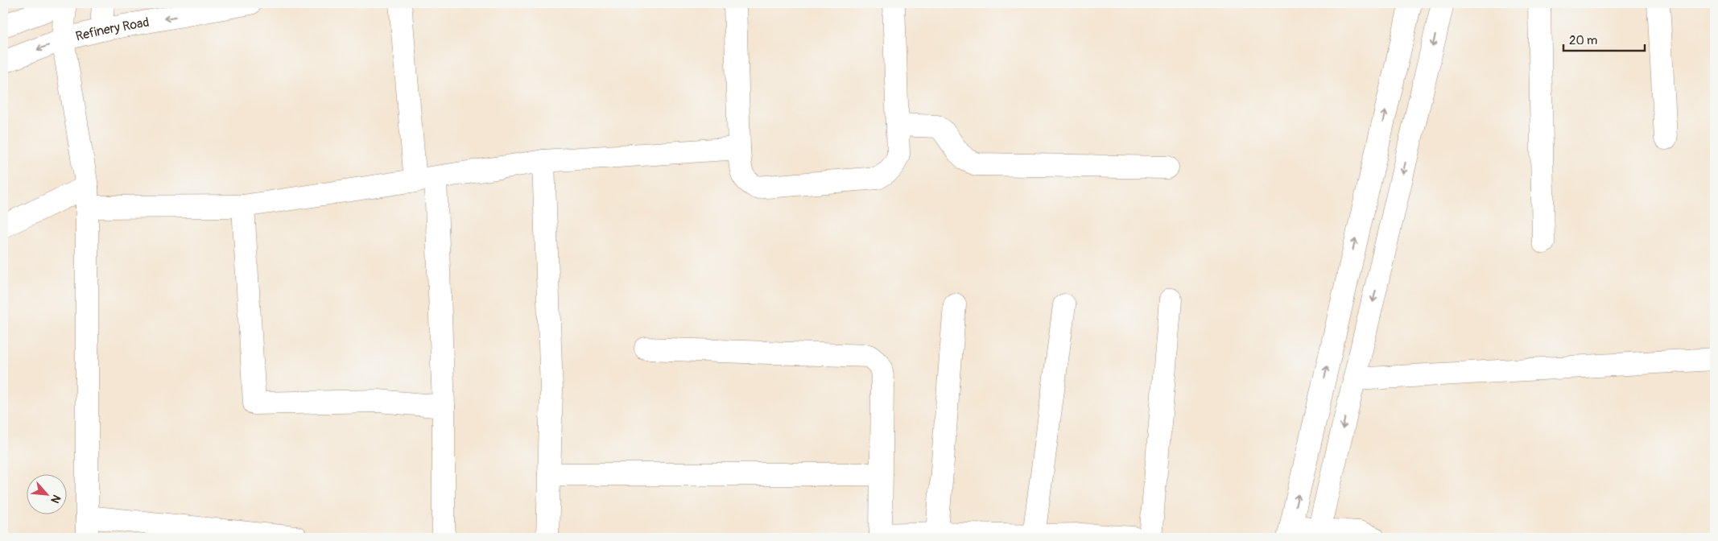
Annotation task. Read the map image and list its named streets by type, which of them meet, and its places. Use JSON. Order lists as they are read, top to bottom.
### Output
{
  "streets": {
    "street": ["Refinery Road"]
  },
  "scale_bar": "20 m",
  "north": "bottom right"
}
